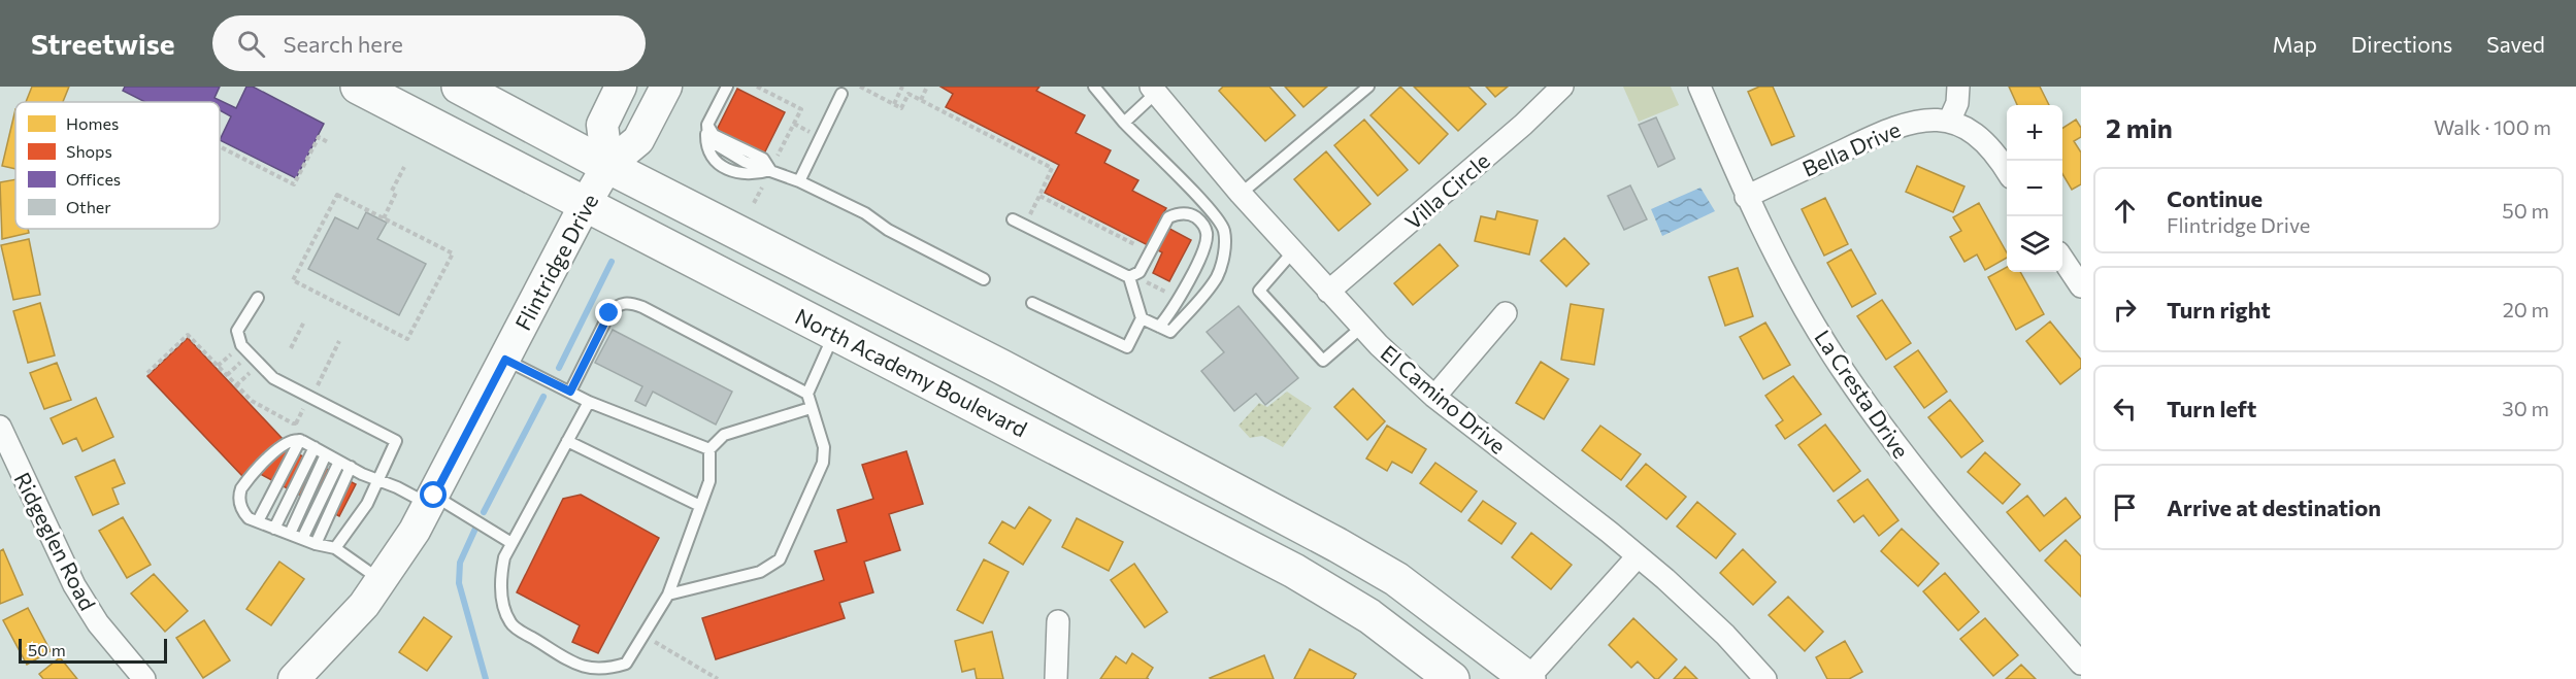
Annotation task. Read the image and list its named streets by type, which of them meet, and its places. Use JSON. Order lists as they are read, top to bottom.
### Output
{
  "streets": {
    "highway": ["North Academy Boulevard"],
    "street": [
      "Bella Drive",
      "Villa Circle",
      "Flintridge Drive",
      "La Cresta Drive",
      "El Camino Drive",
      "Ridgeglen Road"
    ]
  },
  "crossings": [
    ["Bella Drive", "La Cresta Drive"],
    ["Villa Circle", "El Camino Drive"],
    ["Flintridge Drive", "North Academy Boulevard"]
  ],
  "legend": [
    "Homes",
    "Shops",
    "Offices",
    "Other"
  ],
  "scale_bar": "50 m",
  "page": {
    "header": "Streetwise",
    "search": "Search here",
    "nav": ["Map", "Directions", "Saved"],
    "heading": ["2 min", "Walk · 100 m"],
    "map_buttons": ["+", "−"],
    "list": [
      ["Continue", "Flintridge Drive", "50 m"],
      ["Turn right", "20 m"],
      ["Turn left", "30 m"],
      "Arrive at destination"
    ],
    "scale": "50 m"
  }
}
